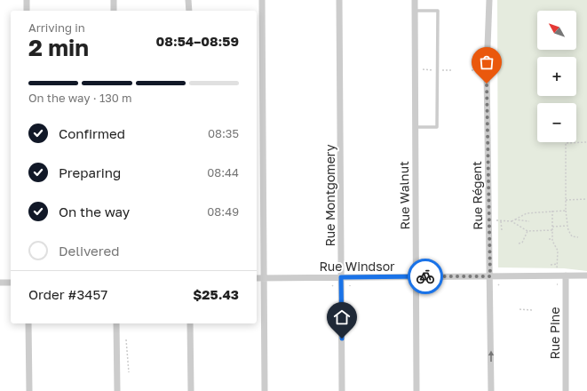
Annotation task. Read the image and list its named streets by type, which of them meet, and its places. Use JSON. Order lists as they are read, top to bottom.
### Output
{
  "streets": {
    "street": [
      "Rue Montgomery",
      "Rue Walnut",
      "Rue Régent",
      "Rue Windsor",
      "Rue Pine"
    ]
  },
  "crossings": [
    ["Rue Montgomery", "Rue Windsor"],
    ["Rue Walnut", "Rue Windsor"],
    ["Rue Régent", "Rue Windsor"],
    ["Rue Windsor", "Rue Pine"]
  ],
  "north": "top left",
  "page": {
    "map_buttons": ["+", "−"],
    "heading": ["2 min", "Arriving in", "08:54–08:59"],
    "panel": ["Order #3457", "$25.43"],
    "bar": "On the way · 130 m",
    "list": [
      ["Confirmed", "08:35"],
      ["Preparing", "08:44"],
      ["On the way", "08:49"],
      "Delivered"
    ]
  }
}
